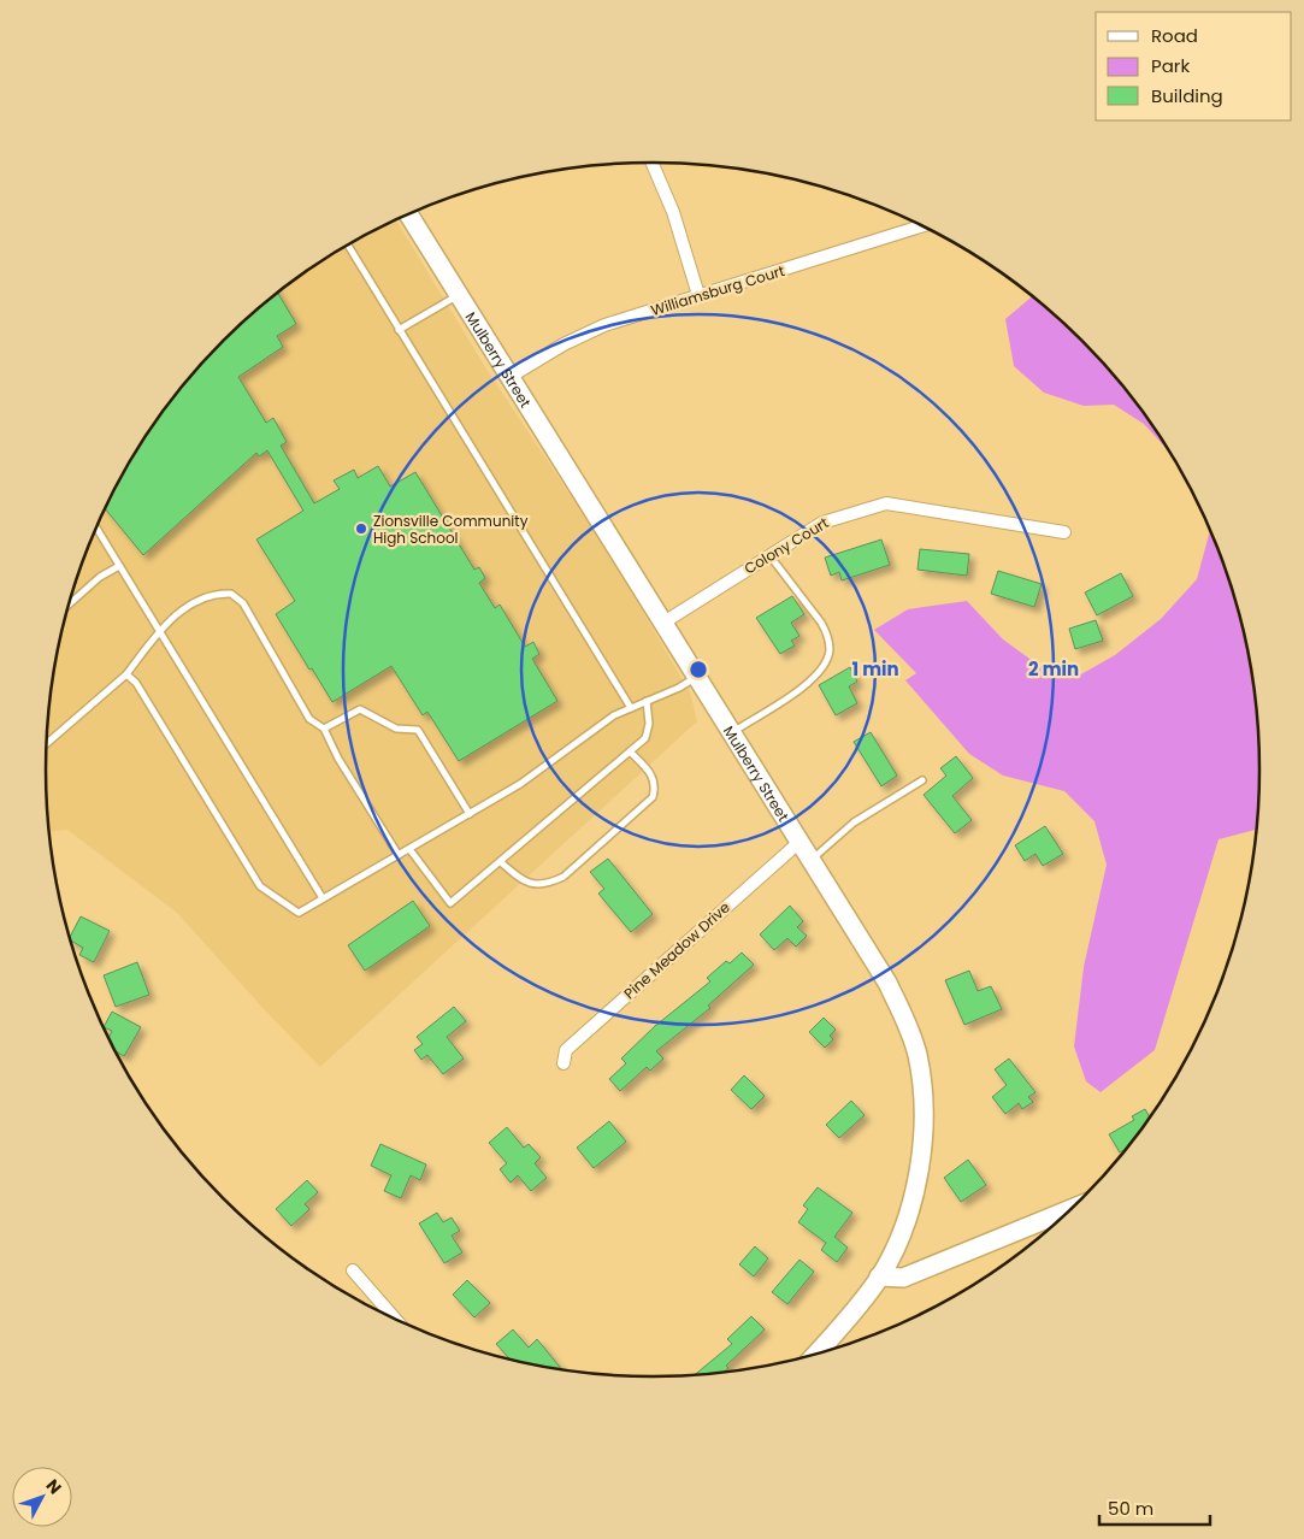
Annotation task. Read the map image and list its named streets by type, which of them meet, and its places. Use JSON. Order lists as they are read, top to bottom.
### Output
{
  "streets": {
    "street": [
      "Williamsburg Court",
      "Mulberry Street",
      "Colony Court",
      "Pine Meadow Drive"
    ]
  },
  "crossings": [
    ["Williamsburg Court", "Mulberry Street"],
    ["Mulberry Street", "Colony Court"],
    ["Mulberry Street", "Pine Meadow Drive"]
  ],
  "places": ["Zionsville Community High School"],
  "legend": ["Road", "Park", "Building"],
  "scale_bar": "50 m",
  "north": "top right",
  "rings": ["1 min", "2 min"]
}
